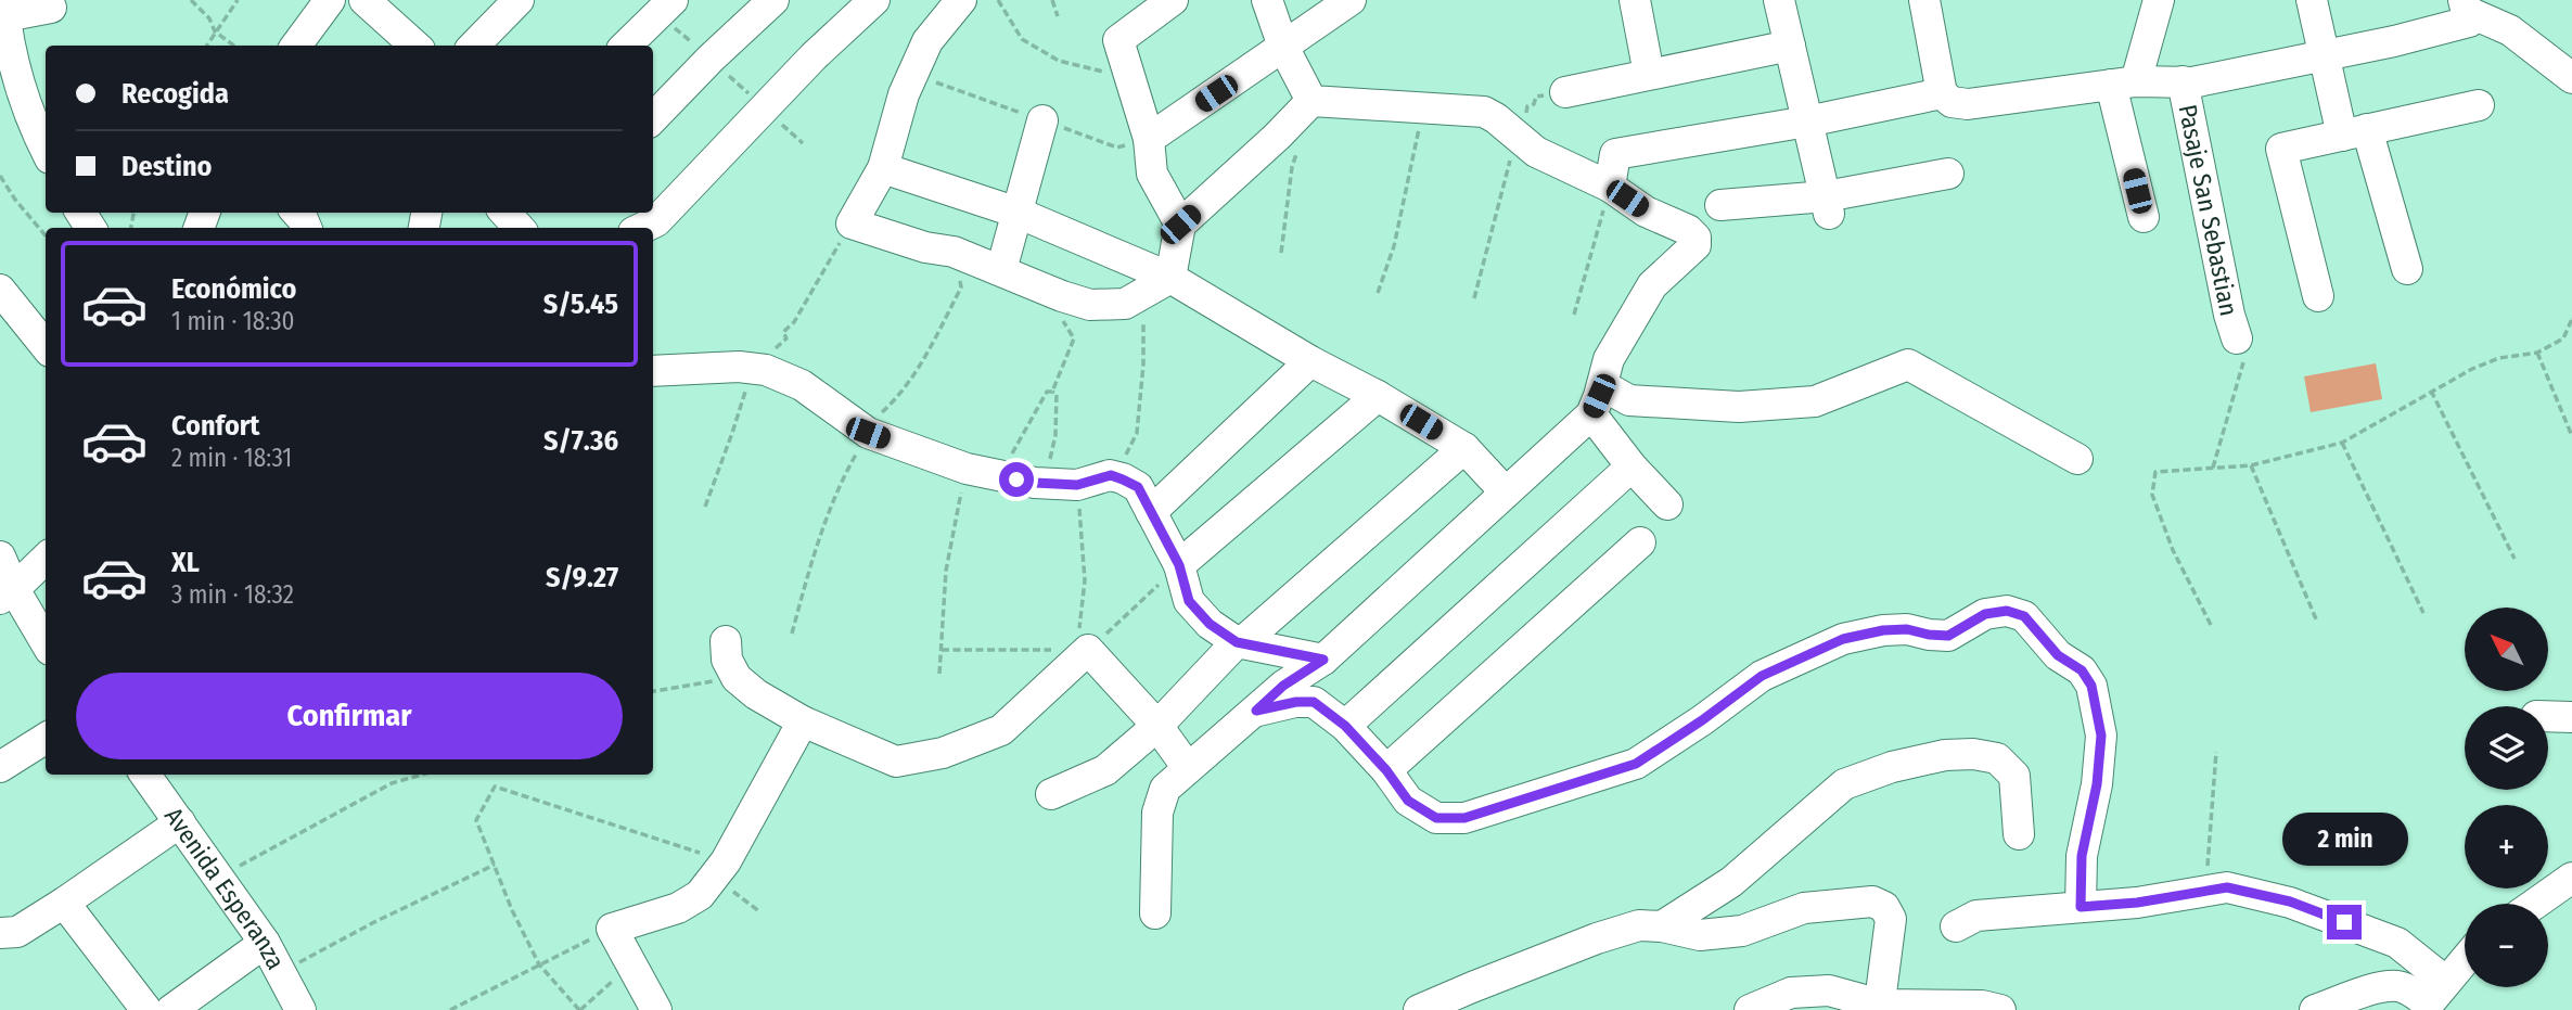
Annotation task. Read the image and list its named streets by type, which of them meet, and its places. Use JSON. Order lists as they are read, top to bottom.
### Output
{
  "streets": {
    "street": ["Pasaje San Sebastian", "Avenida Esperanza"]
  },
  "north": "top left",
  "page": {
    "banner": ["Recogida", "Destino"],
    "list": [
      {
        "name": "Económico",
        "note": "1 min · 18:30",
        "value": "S/5.45"
      },
      {
        "name": "Confort",
        "note": "2 min · 18:31",
        "value": "S/7.36"
      },
      {
        "name": "XL",
        "note": "3 min · 18:32",
        "value": "S/9.27"
      }
    ],
    "map_buttons": ["+", "−"],
    "buttons": "Confirmar",
    "bubble": "2 min"
  }
}
